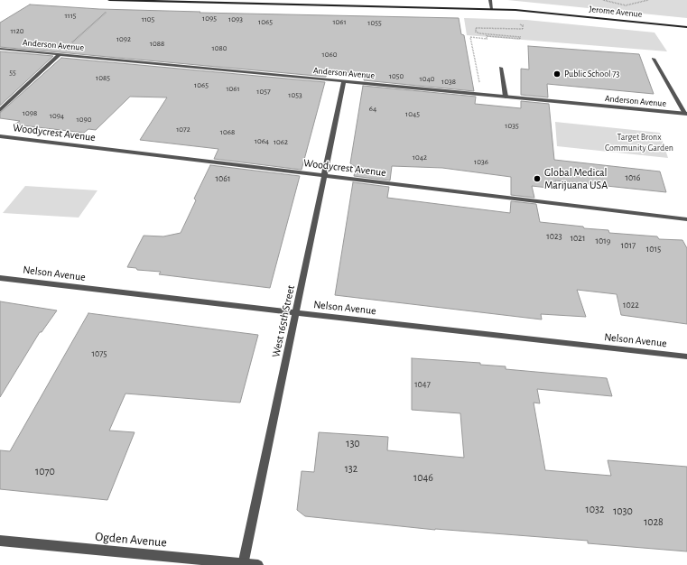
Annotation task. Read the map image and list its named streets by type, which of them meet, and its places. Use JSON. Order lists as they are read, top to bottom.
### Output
{
  "streets": {
    "main road": ["Jerome Avenue"],
    "street": [
      "Anderson Avenue",
      "Woodycrest Avenue",
      "Nelson Avenue",
      "West 165th Street",
      "Ogden Avenue"
    ]
  },
  "crossings": [
    ["Anderson Avenue", "West 165th Street"],
    ["Woodycrest Avenue", "West 165th Street"],
    ["Nelson Avenue", "West 165th Street"],
    ["West 165th Street", "Ogden Avenue"]
  ],
  "parks": ["Target Bronx Community Garden"],
  "places": ["Public School 73", "Global Medical Marijuana USA"],
  "house_numbers": [
    "1115",
    "1095",
    "1105",
    "1093",
    "1065",
    "1061",
    "1055",
    "1120",
    "1092",
    "1088",
    "1080",
    "1060",
    "55",
    "1050",
    "1085",
    "1040",
    "1038",
    "1065",
    "1061",
    "1057",
    "1053",
    "64",
    "1098",
    "1045",
    "1094",
    "1090",
    "1035",
    "1072",
    "1068",
    "1064",
    "1062",
    "1042",
    "1036",
    "1016",
    "1061",
    "1023",
    "1021",
    "1019",
    "1017",
    "1015",
    "1022",
    "1075",
    "1047",
    "130",
    "132",
    "1070",
    "1046",
    "1032",
    "1030",
    "1028"
  ]
}
